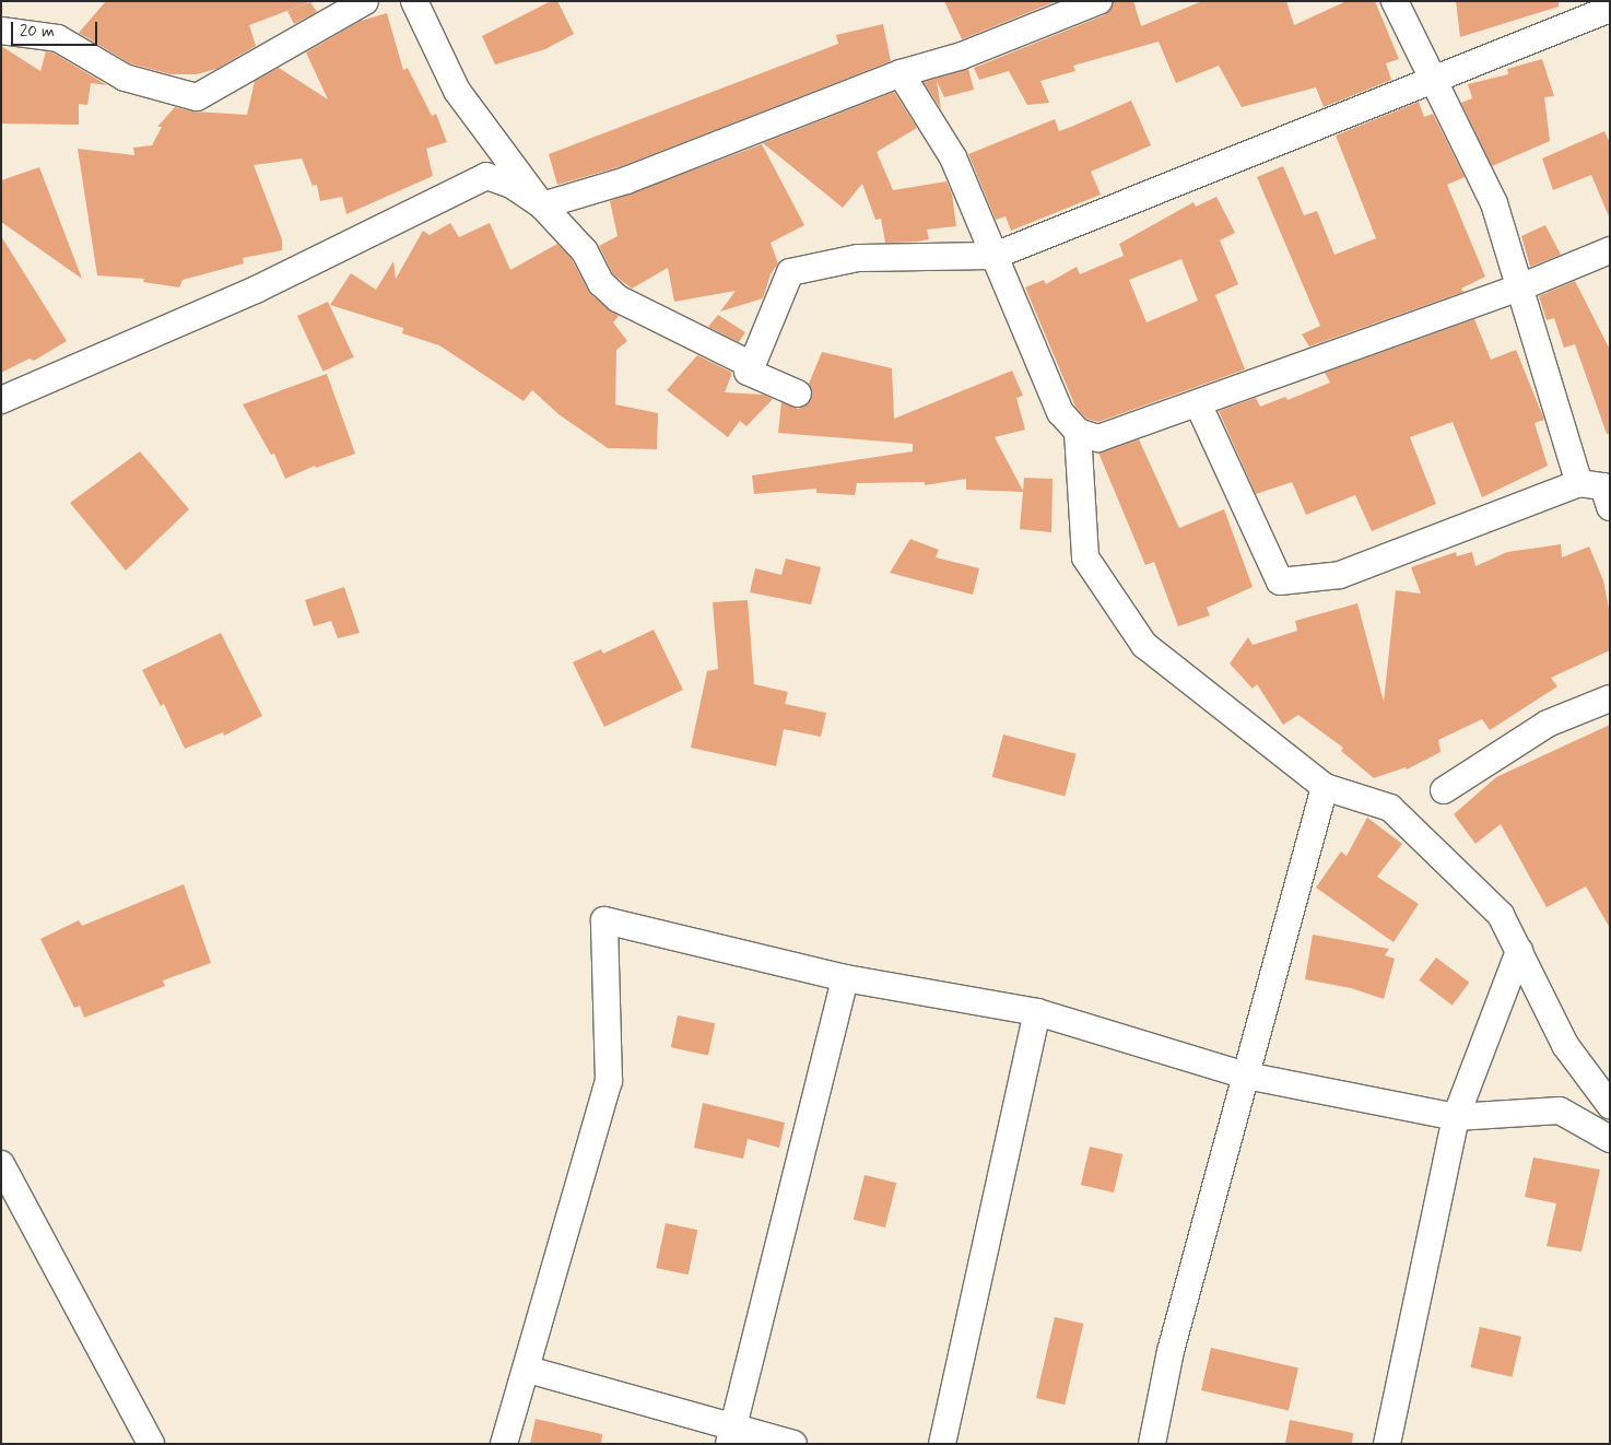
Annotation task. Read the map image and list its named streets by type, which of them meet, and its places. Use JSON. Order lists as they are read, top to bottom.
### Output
{
  "scale_bar": "20 m"
}
